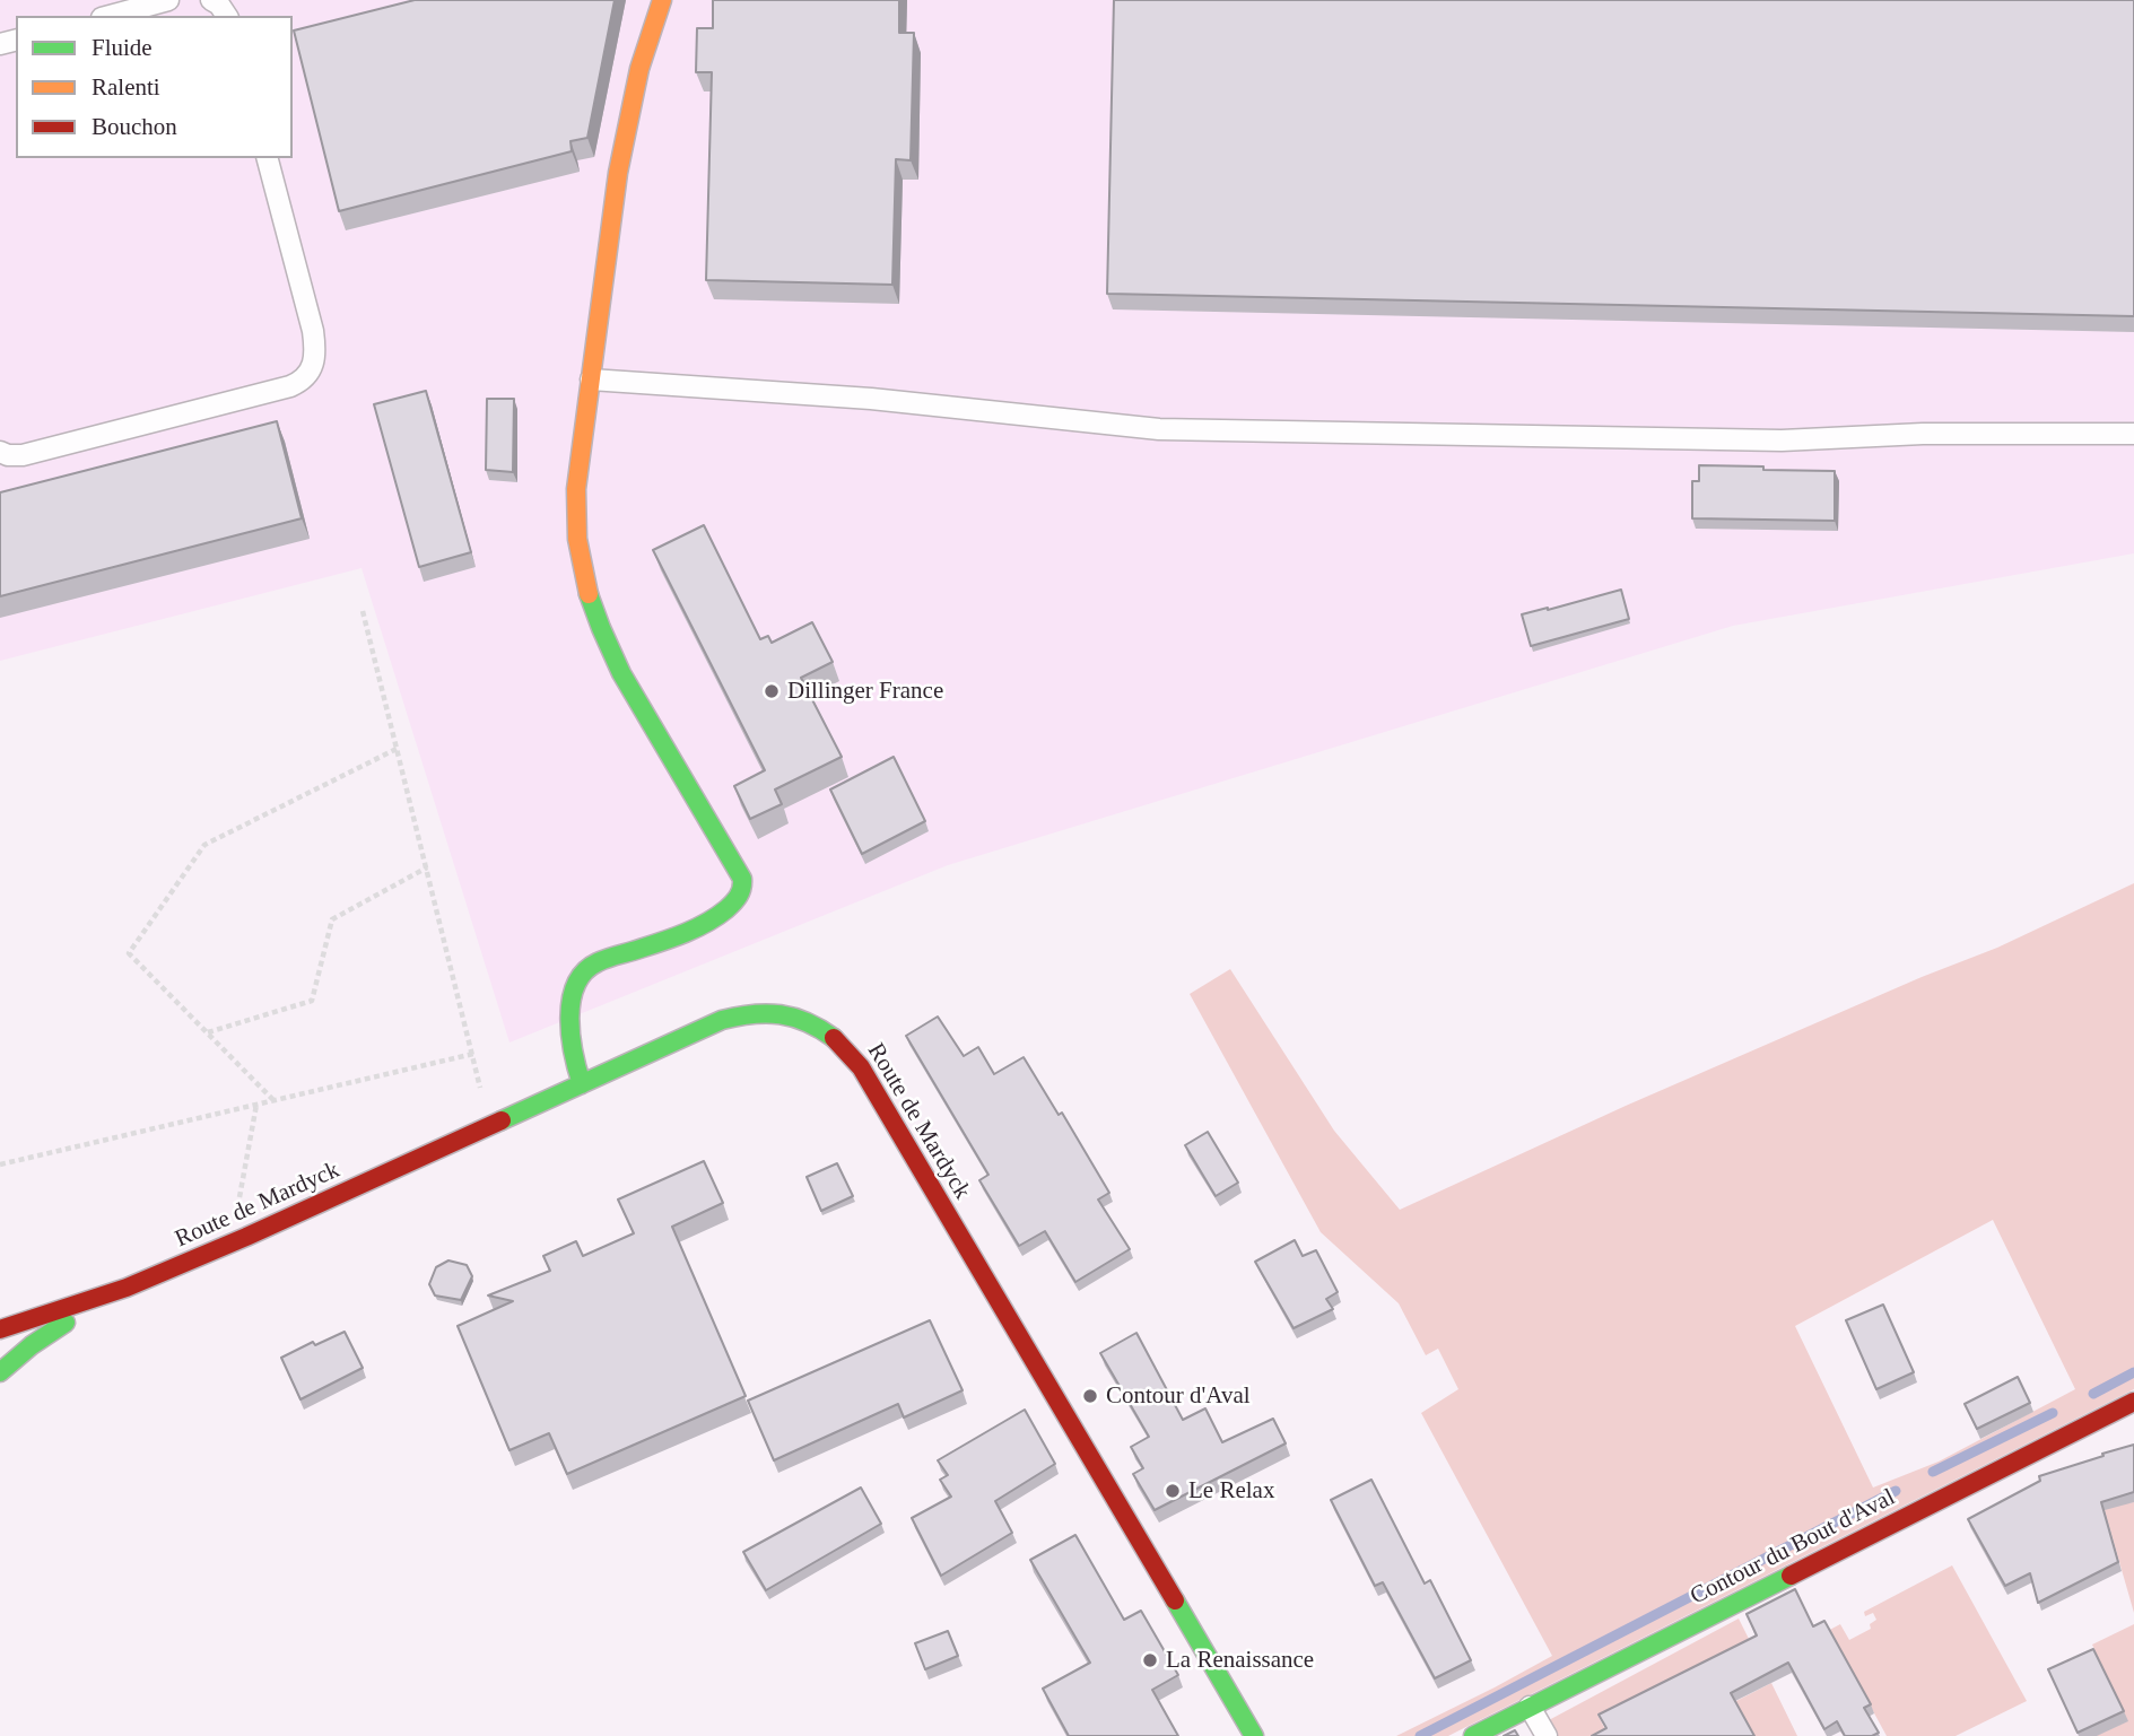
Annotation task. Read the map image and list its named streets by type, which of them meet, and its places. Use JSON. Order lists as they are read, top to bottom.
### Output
{
  "streets": {
    "street": ["Route de Mardyck", "Contour du Bout d'Aval"]
  },
  "places": [
    "Dillinger France",
    "Contour d'Aval",
    "Le Relax",
    "La Renaissance"
  ],
  "legend": ["Fluide", "Ralenti", "Bouchon"]
}
